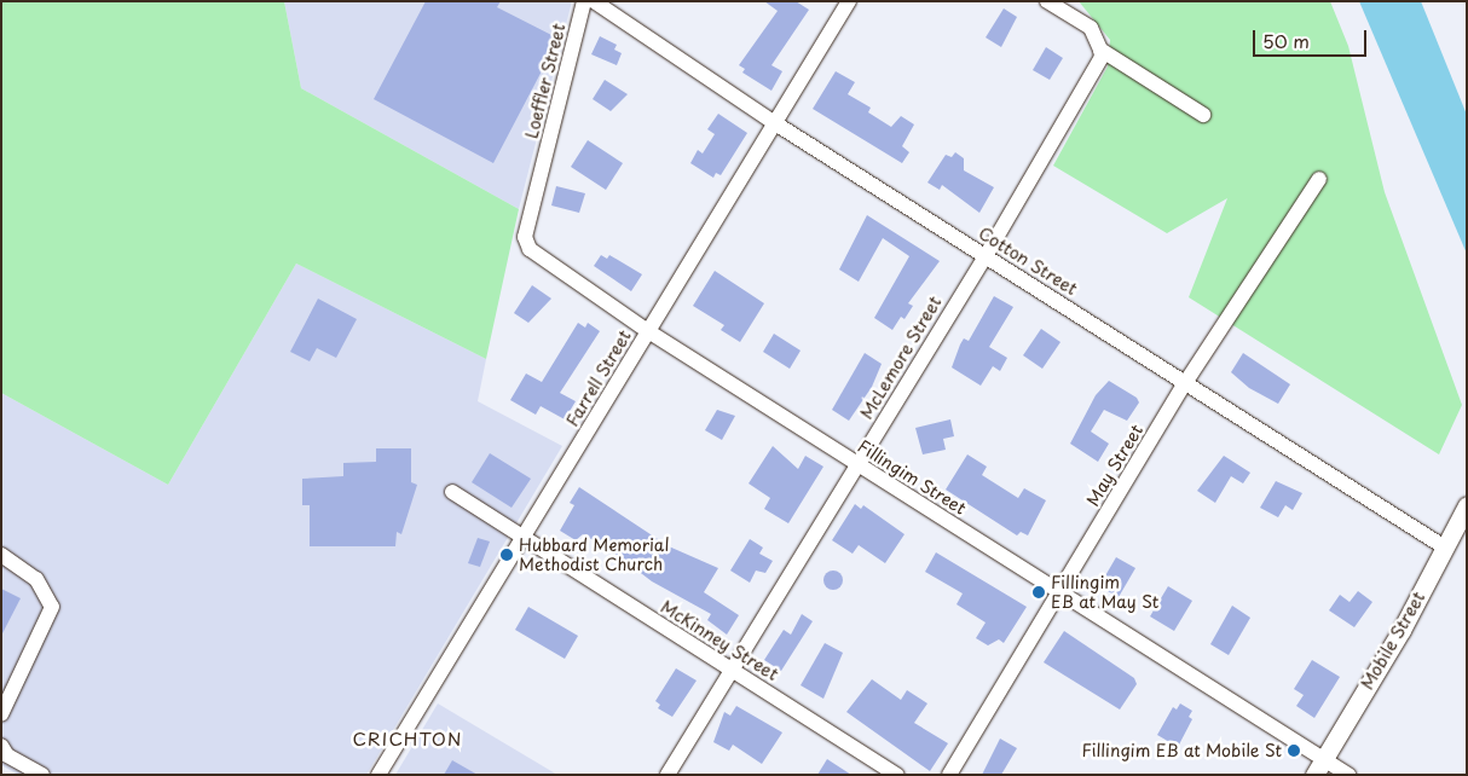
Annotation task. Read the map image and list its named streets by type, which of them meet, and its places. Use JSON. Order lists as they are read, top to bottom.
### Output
{
  "streets": {
    "street": [
      "Loeffler Street",
      "Cotton Street",
      "McLemore Street",
      "Farrell Street",
      "May Street",
      "Fillingim Street",
      "McKinney Street",
      "Mobile Street"
    ]
  },
  "crossings": [
    ["Loeffler Street", "Fillingim Street"],
    ["Cotton Street", "McLemore Street"],
    ["Cotton Street", "Farrell Street"],
    ["Cotton Street", "May Street"],
    ["Cotton Street", "Mobile Street"],
    ["McLemore Street", "Fillingim Street"],
    ["McLemore Street", "McKinney Street"],
    ["Farrell Street", "Fillingim Street"],
    ["Farrell Street", "McKinney Street"],
    ["May Street", "Fillingim Street"],
    ["Fillingim Street", "Mobile Street"]
  ],
  "districts": ["CRICHTON"],
  "places": ["Hubbard Memorial Methodist Church", "Fillingim EB at May St", "Fillingim EB at Mobile St"],
  "scale_bar": "50 m"
}
